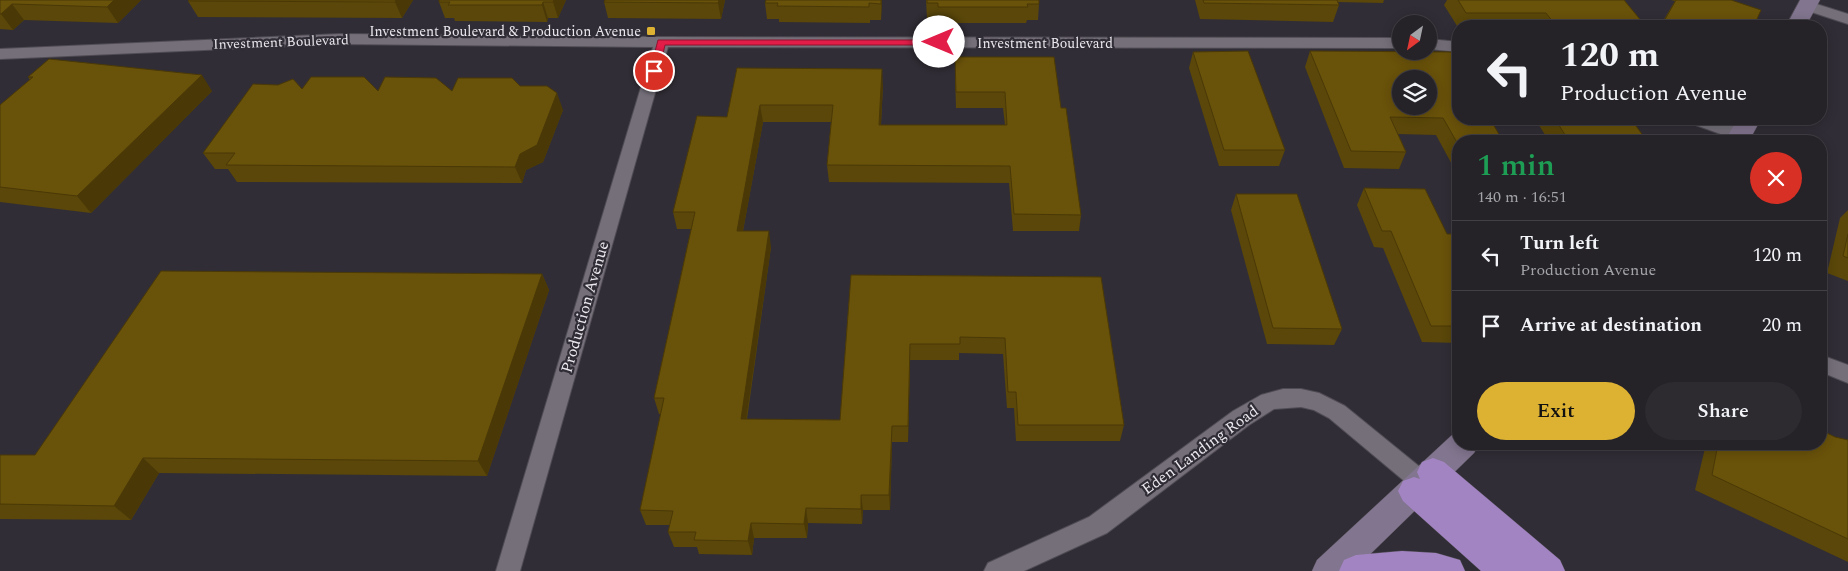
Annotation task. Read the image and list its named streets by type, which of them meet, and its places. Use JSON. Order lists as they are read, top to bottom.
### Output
{
  "streets": {
    "street": ["Investment Boulevard", "Production Avenue", "Eden Landing Road"]
  },
  "crossings": [
    ["Investment Boulevard", "Production Avenue"]
  ],
  "places": {
    "transit": ["Investment Boulevard & Production Avenue"]
  },
  "north": "bottom left",
  "page": {
    "turn": ["120 m", "Production Avenue"],
    "heading": ["1 min", "140 m · 16:51"],
    "list": [
      {
        "name": "Turn left",
        "note": "Production Avenue",
        "value": "120 m"
      },
      {
        "name": "Arrive at destination",
        "value": "20 m"
      }
    ],
    "buttons": ["Exit", "Share"]
  }
}
